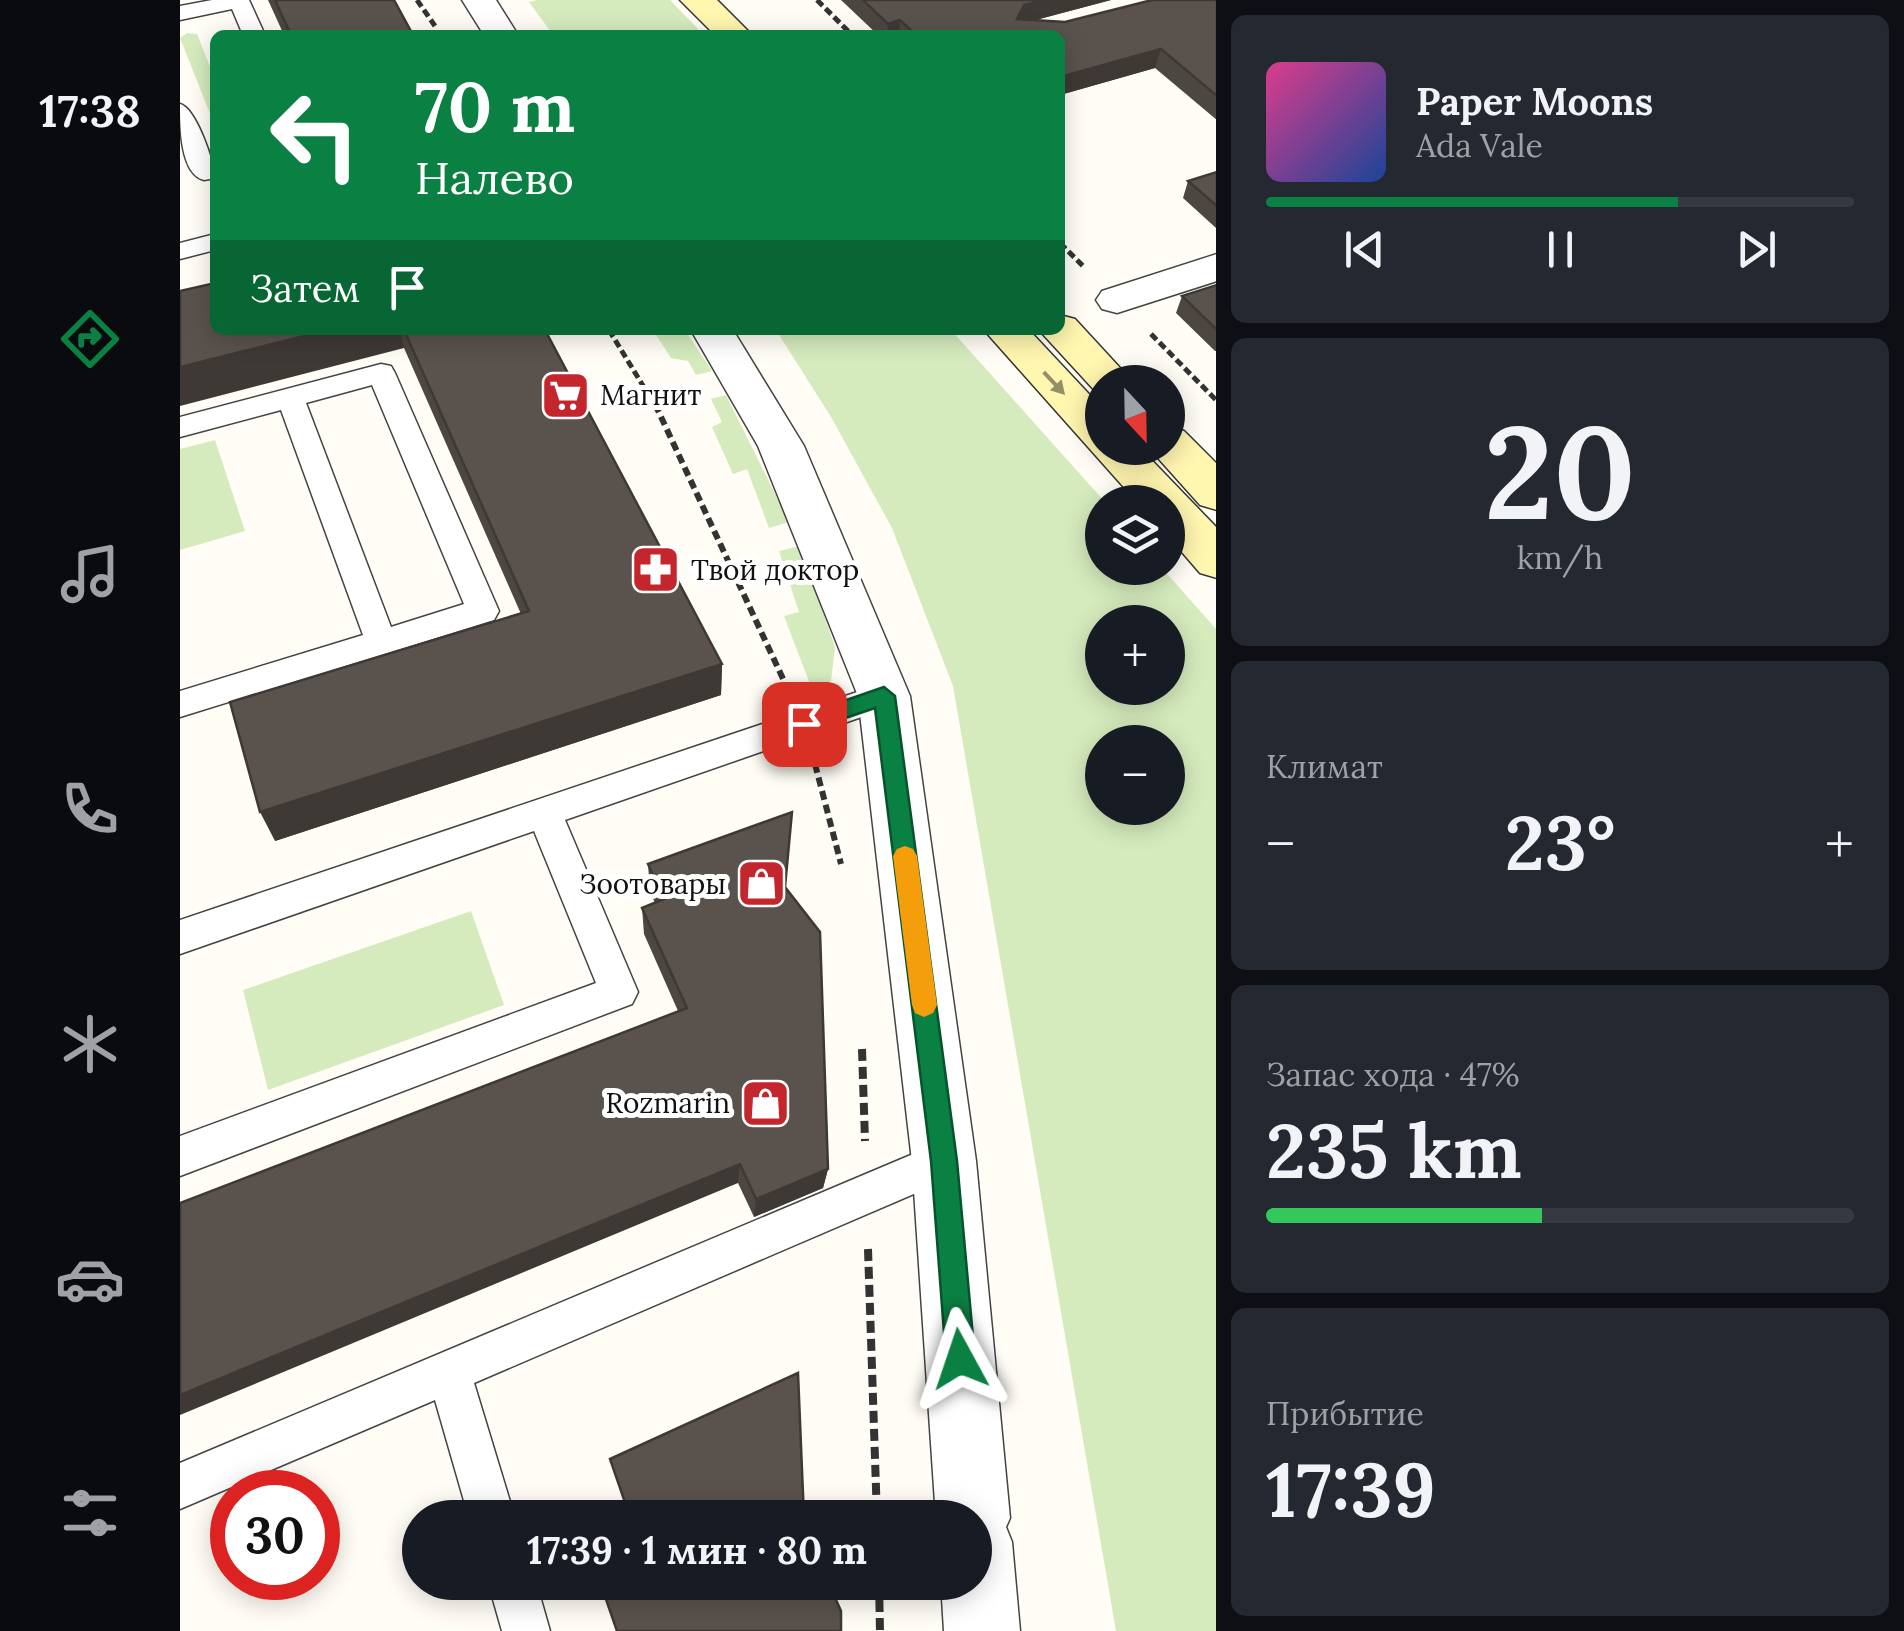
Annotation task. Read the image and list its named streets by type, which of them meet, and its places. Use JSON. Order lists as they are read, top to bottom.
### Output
{
  "places": {
    "supermarket": ["Магнит"],
    "pharmacy": ["Твой доктор"],
    "shop": ["Зоотовары", "Rozmarin"]
  },
  "north": "bottom",
  "page": {
    "tabs": "17:38",
    "turn": ["70 m", "Налево"],
    "song": ["Paper Moons", "Ada Vale"],
    "then": "Затем",
    "tile": [
      ["20", "km/h"],
      "Климат",
      ["Запас хода · 47%", "235 km"],
      ["Прибытие", "17:39"]
    ],
    "map_buttons": ["+", "−"],
    "heat": ["−", "23°", "+"],
    "limit": "30",
    "trip": "17:39 · 1 мин · 80 m"
  }
}
